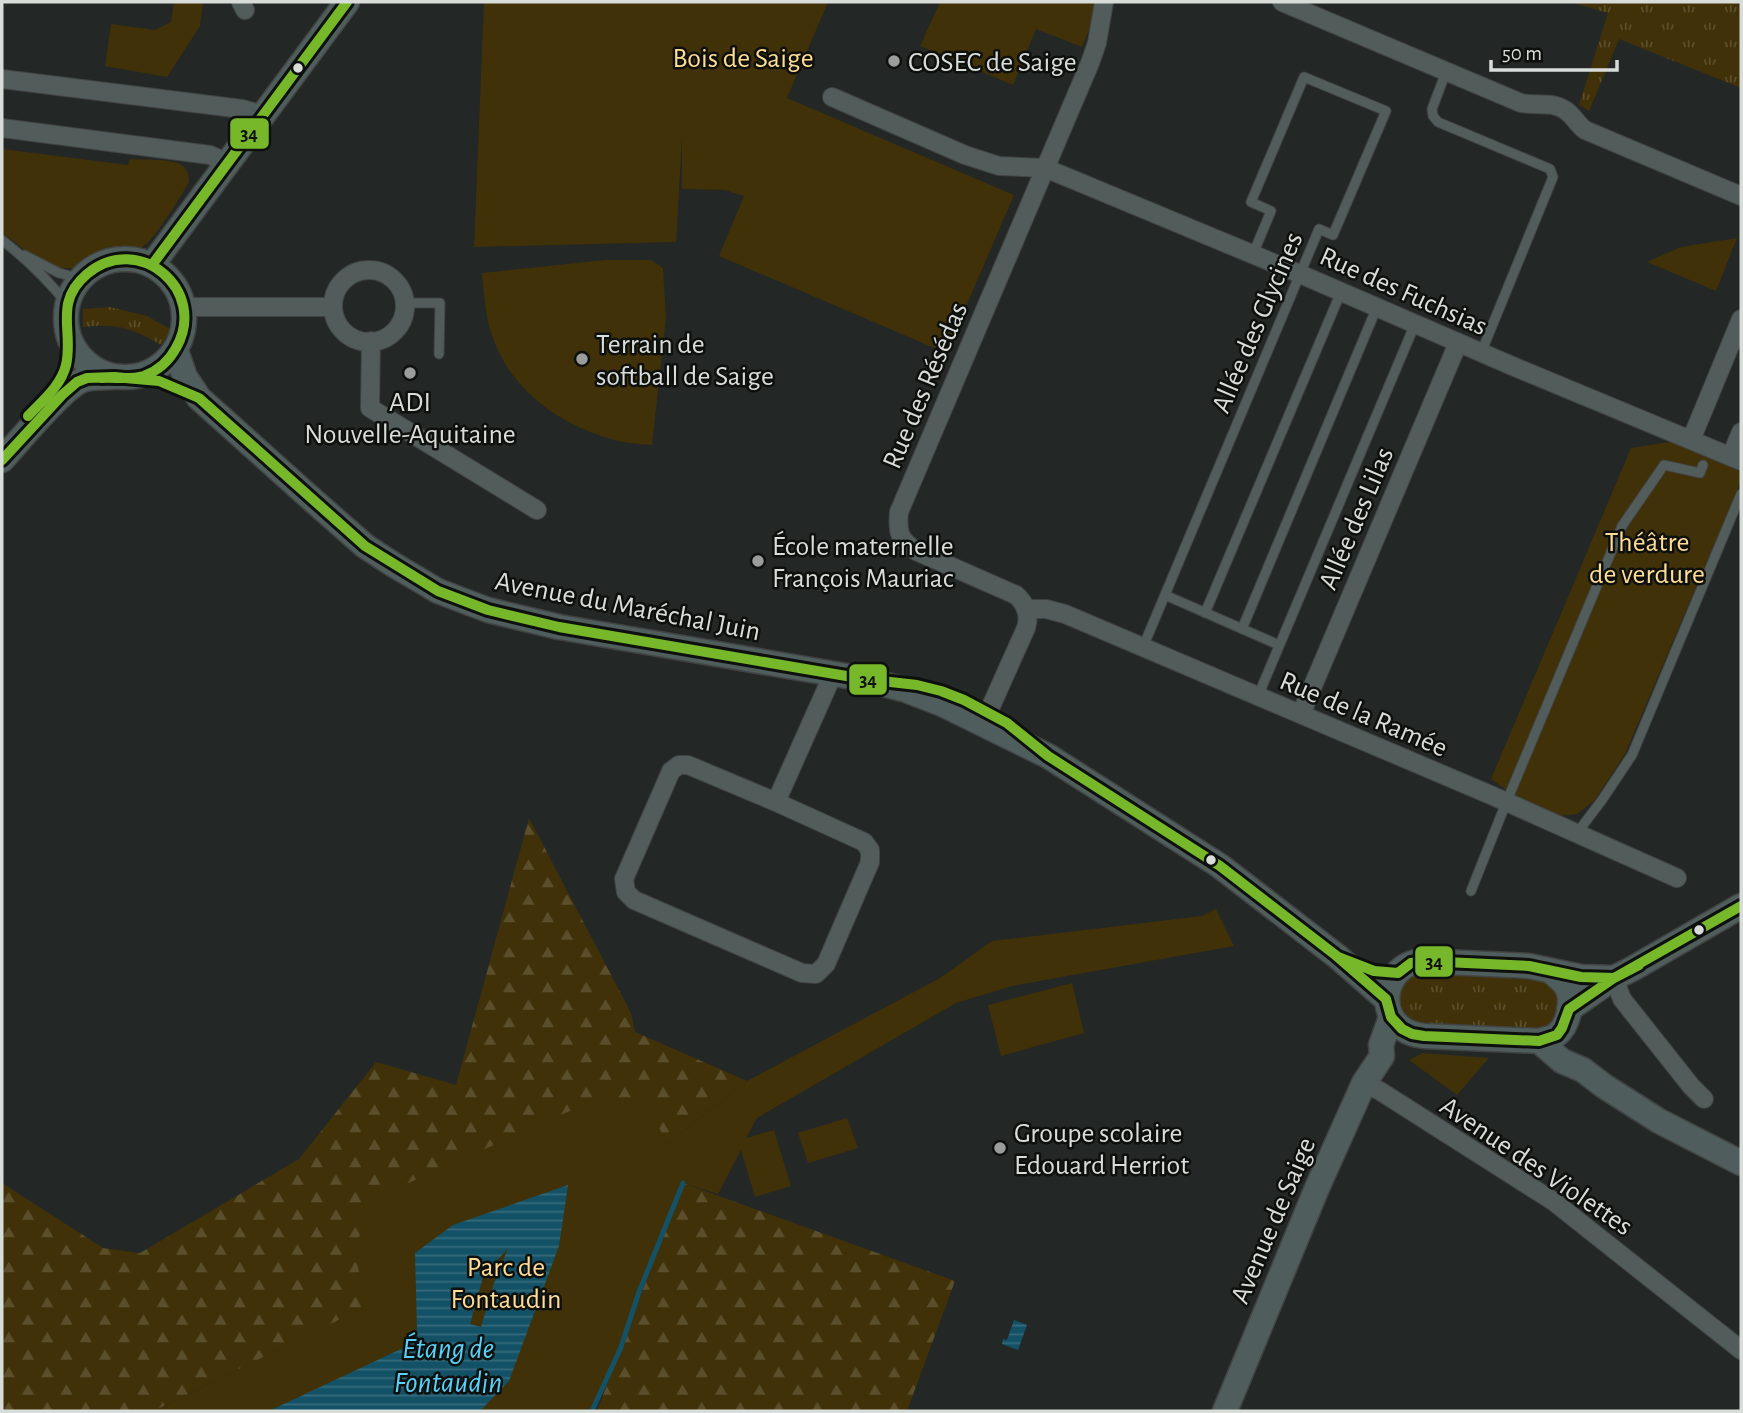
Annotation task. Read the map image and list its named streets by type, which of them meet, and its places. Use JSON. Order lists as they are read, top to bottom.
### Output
{
  "streets": {
    "main road": ["Avenue du Maréchal Juin", "Avenue de Saige"],
    "street": [
      "Rue des Fuchsias",
      "Rue des Résédas",
      "Allée des Lilas",
      "Rue de la Ramée",
      "Avenue des Violettes"
    ],
    "lane": ["Allée des Glycines"]
  },
  "crossings": [
    ["Rue des Fuchsias", "Allée des Glycines"],
    ["Rue des Fuchsias", "Rue des Résédas"],
    ["Rue des Fuchsias", "Allée des Lilas"],
    ["Allée des Glycines", "Rue de la Ramée"],
    ["Rue des Résédas", "Rue de la Ramée"],
    ["Allée des Lilas", "Rue de la Ramée"],
    ["Avenue du Maréchal Juin", "Avenue de Saige"],
    ["Avenue des Violettes", "Avenue de Saige"]
  ],
  "water": ["Étang de Fontaudin"],
  "parks": ["Bois de Saige", "Théâtre de verdure", "Parc de Fontaudin"],
  "places": [
    "COSEC de Saige",
    "Terrain de softball de Saige",
    "ADI Nouvelle-Aquitaine",
    "École maternelle François Mauriac",
    "Groupe scolaire Edouard Herriot"
  ],
  "lines": ["transit line 34"],
  "scale_bar": "50 m"
}
